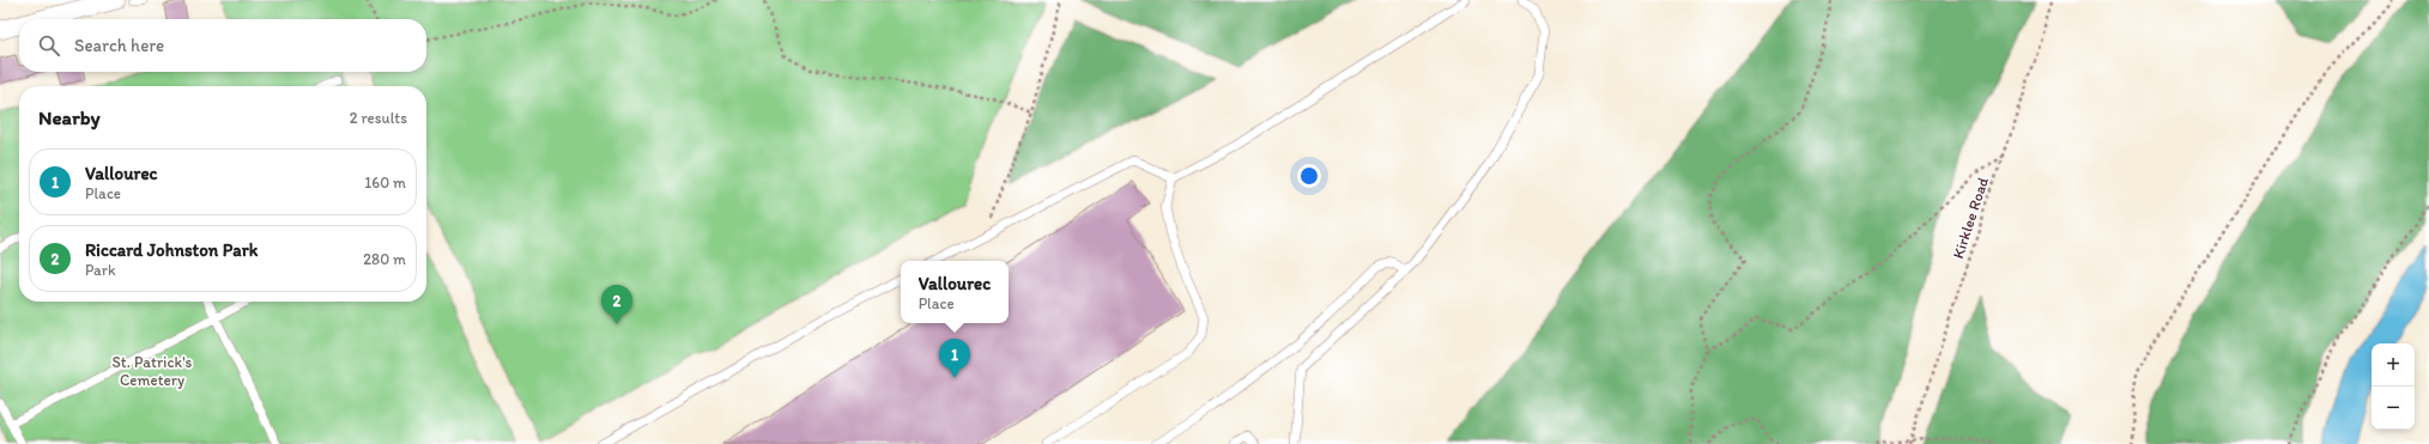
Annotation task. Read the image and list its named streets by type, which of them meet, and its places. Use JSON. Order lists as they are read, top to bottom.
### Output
{
  "streets": {
    "path": ["Kirklee Road"]
  },
  "parks": ["St. Patrick's Cemetery"],
  "page": {
    "search": "Search here",
    "heading": ["Nearby", "2 results"],
    "list": [
      {
        "mark": "1",
        "name": "Vallourec",
        "note": "Place",
        "value": "160 m"
      },
      {
        "mark": "2",
        "name": "Riccard Johnston Park",
        "note": "Park",
        "value": "280 m"
      }
    ],
    "popup": ["Vallourec", "Place"],
    "pins": ["2", "1"],
    "map_buttons": ["+", "−"]
  }
}
